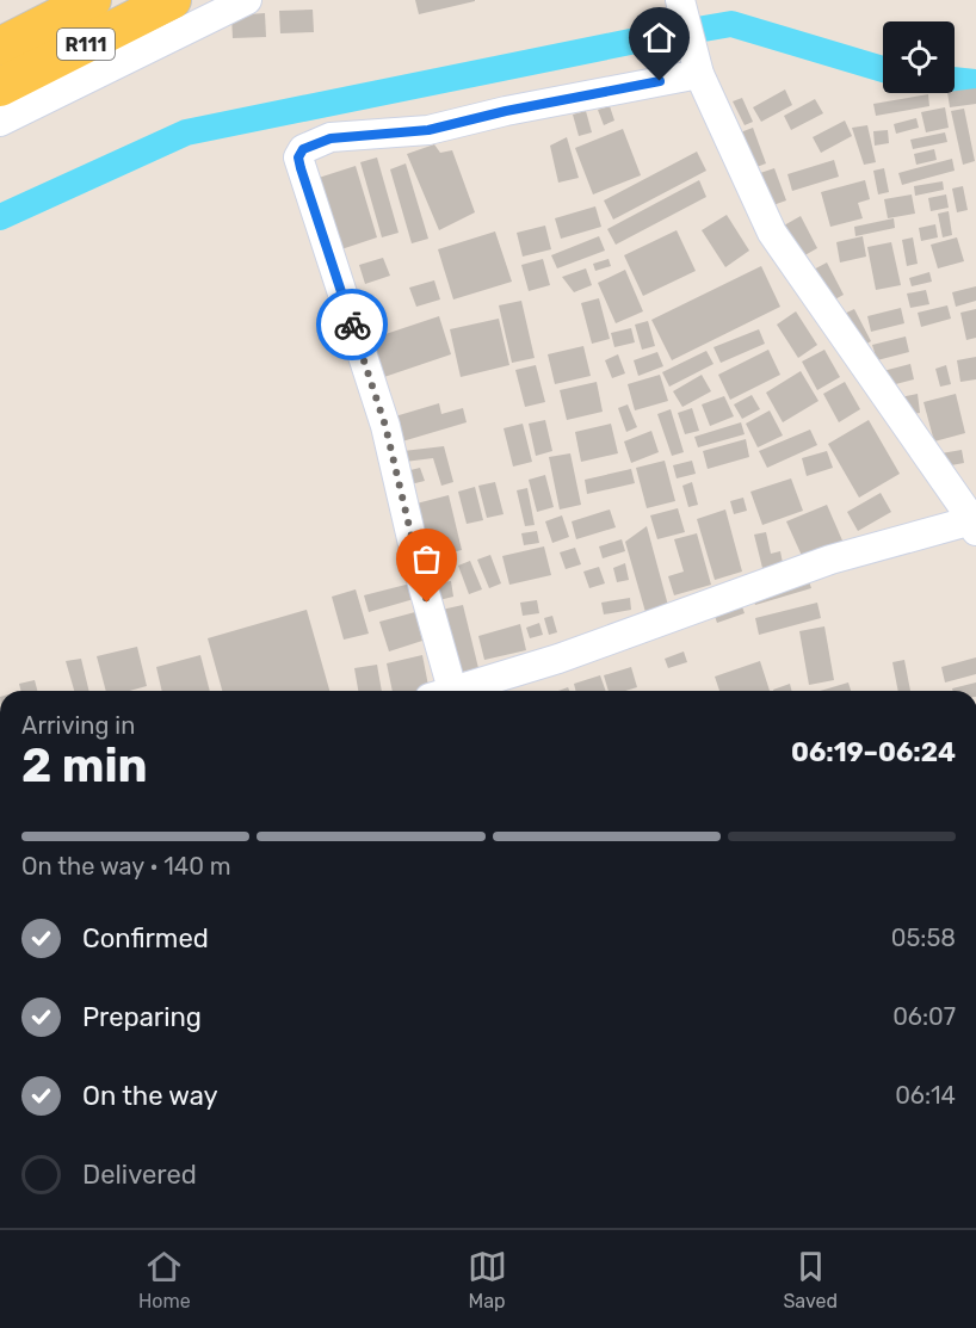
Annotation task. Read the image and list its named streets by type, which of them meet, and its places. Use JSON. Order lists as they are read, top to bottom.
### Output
{
  "streets": {
    "main road": ["R111"]
  },
  "page": {
    "heading": ["2 min", "Arriving in", "06:19–06:24"],
    "bar": "On the way · 140 m",
    "list": [
      ["Confirmed", "05:58"],
      ["Preparing", "06:07"],
      ["On the way", "06:14"],
      "Delivered"
    ],
    "tabs": ["Home", "Map", "Saved"]
  }
}
